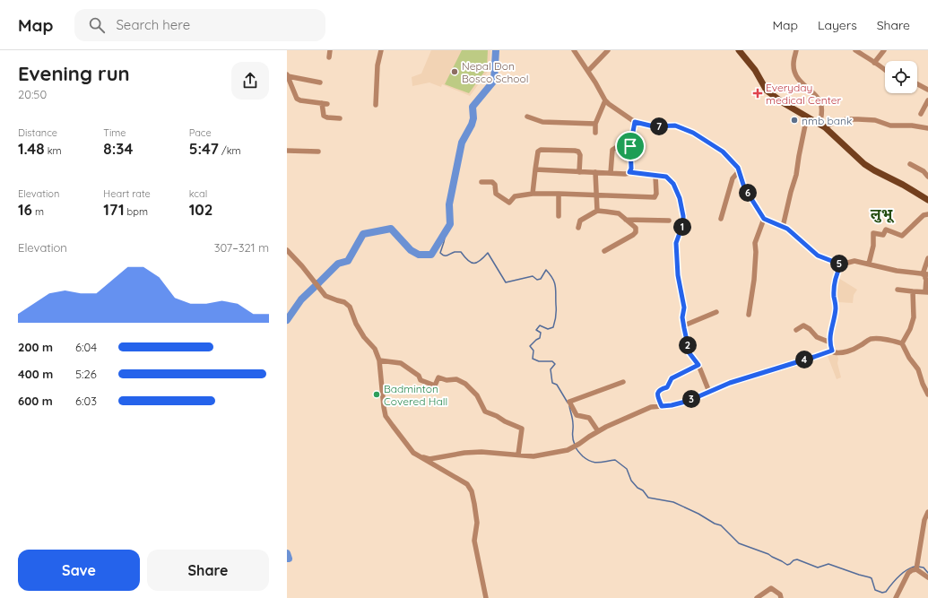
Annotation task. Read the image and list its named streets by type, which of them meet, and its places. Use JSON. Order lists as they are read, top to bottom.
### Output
{
  "districts": ["लुभू"],
  "places": {
    "other": ["Nepal Don Bosco School", "nmb bank", "Badminton Covered Hall"],
    "health": ["Everyday medical Center"]
  },
  "page": {
    "header": "Map",
    "search": "Search here",
    "nav": ["Map", "Layers", "Share"],
    "heading": ["Evening run", "20:50"],
    "stats": [
      ["Distance", "1.48 km"],
      ["Time", "8:34"],
      ["Pace", "5:47 /km"],
      ["Elevation", "16 m"],
      ["Heart rate", "171 bpm"],
      ["kcal", "102"]
    ],
    "pins": [
      "7",
      "6",
      "1",
      "5",
      "2",
      "4",
      "3"
    ],
    "chart": ["Elevation", "307–321 m"],
    "list": [
      {
        "name": "200 m",
        "note": "6:04"
      },
      {
        "name": "400 m",
        "note": "5:26"
      },
      {
        "name": "600 m",
        "note": "6:03"
      }
    ],
    "buttons": ["Save", "Share"]
  }
}
